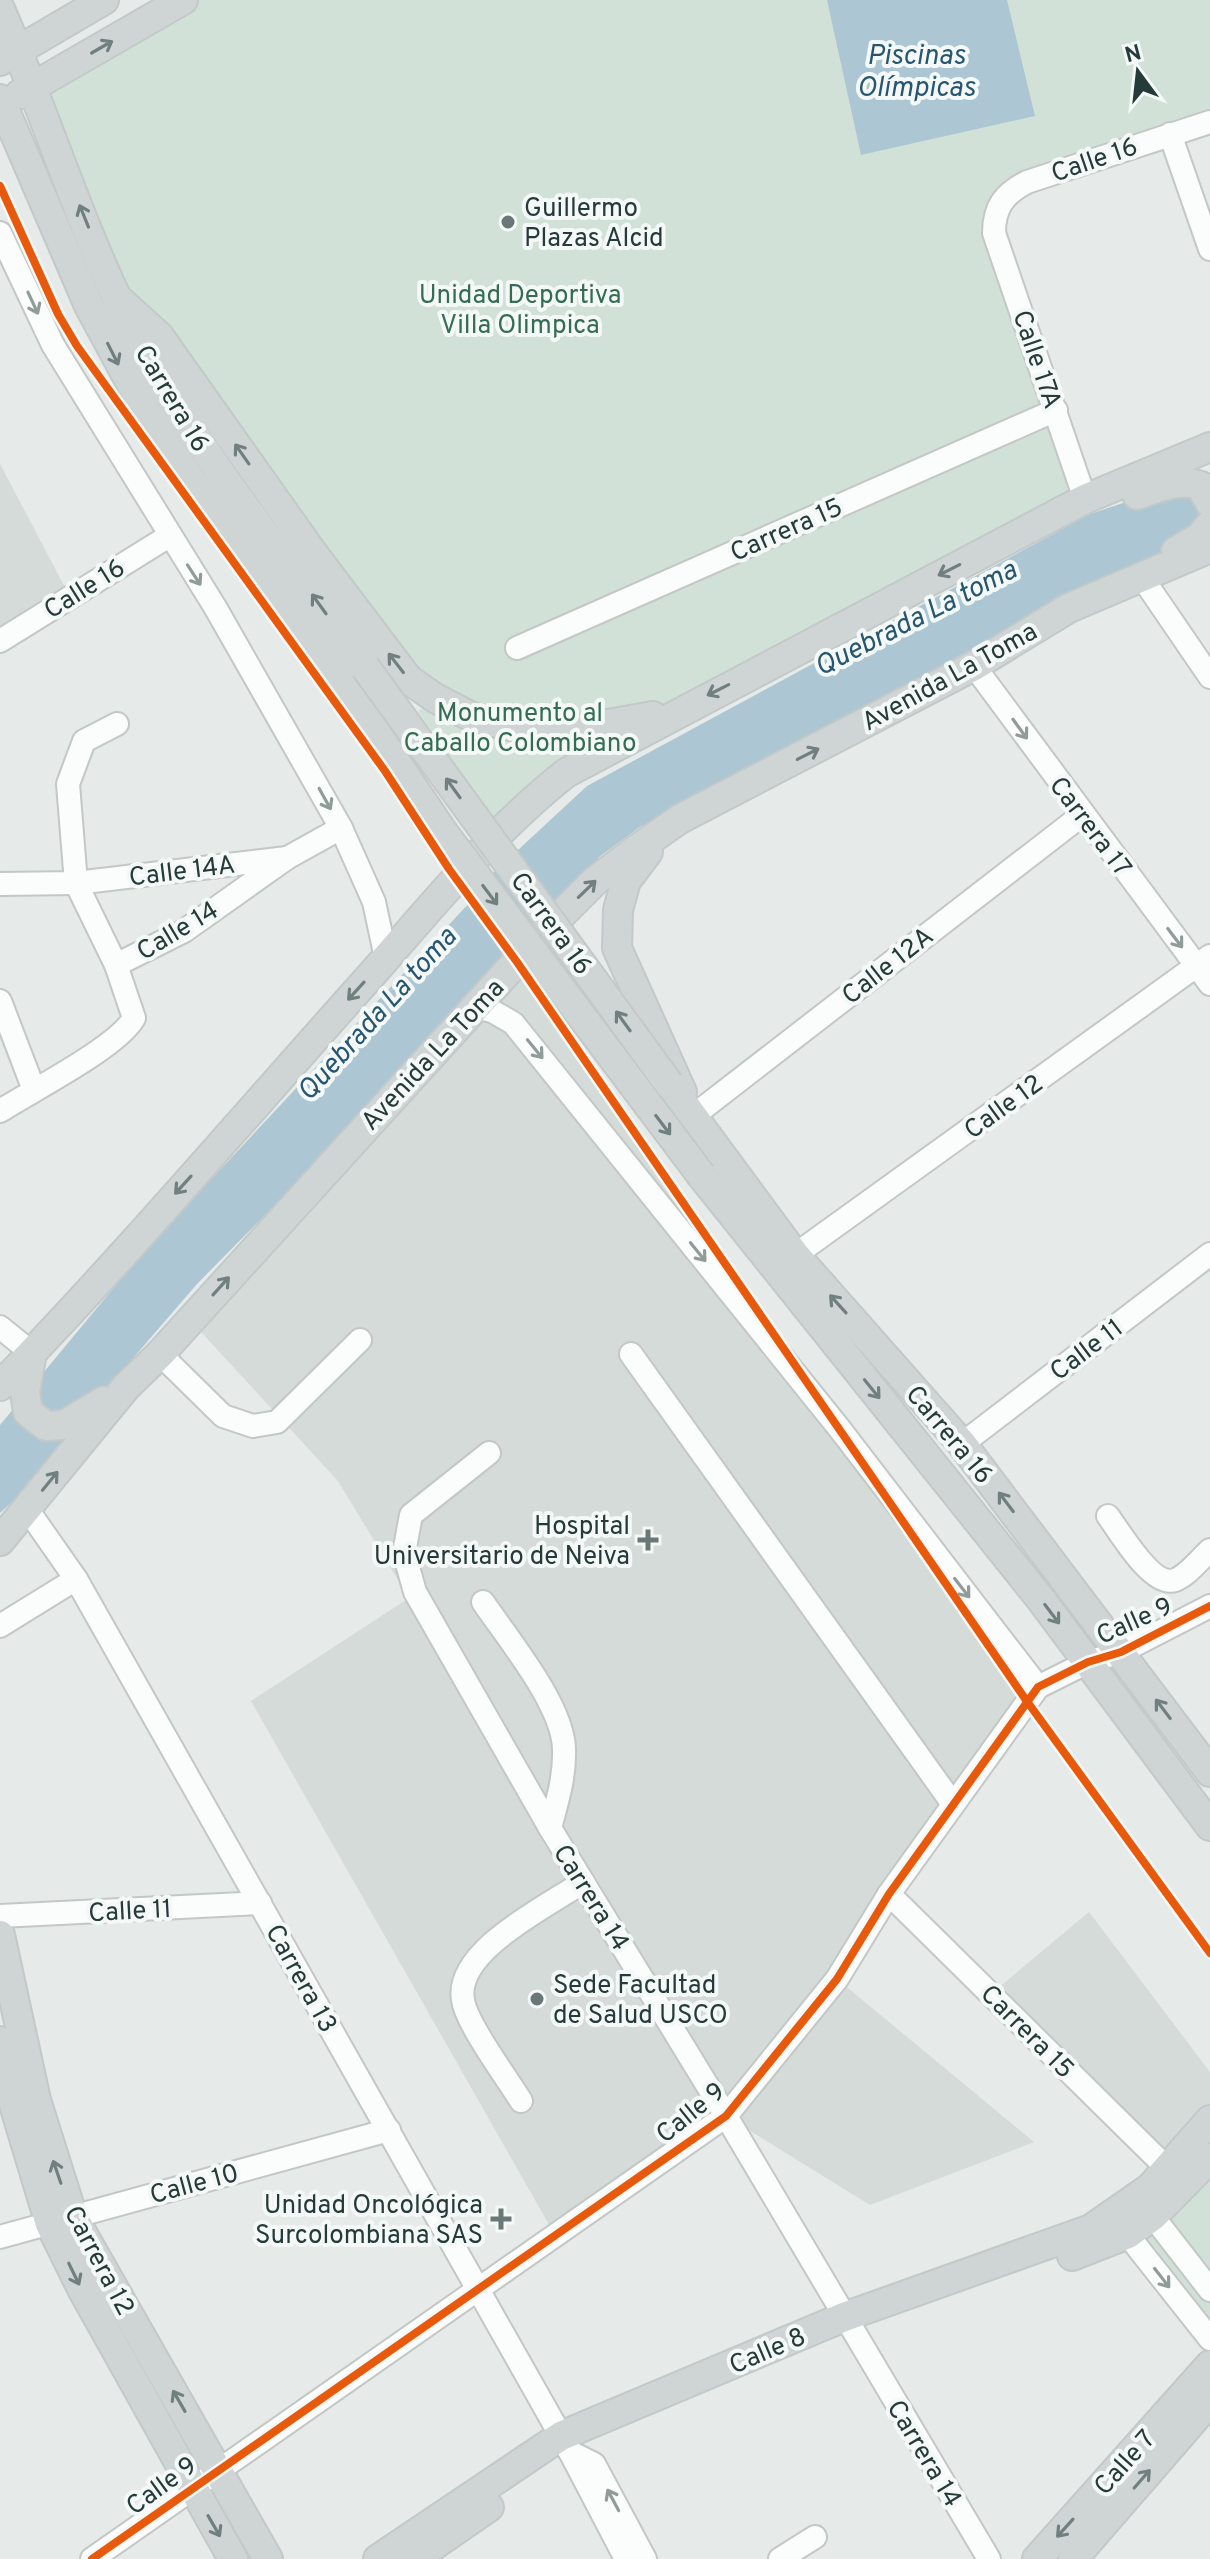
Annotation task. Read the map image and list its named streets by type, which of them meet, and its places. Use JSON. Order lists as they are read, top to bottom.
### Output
{
  "streets": {
    "main road": [
      "Carrera 16",
      "Avenida La Toma",
      "Carrera 12",
      "Calle 8",
      "Calle 7"
    ],
    "street": [
      "Calle 16",
      "Calle 17A",
      "Carrera 15",
      "Carrera 17",
      "Calle 14A",
      "Calle 14",
      "Calle 12A",
      "Calle 12",
      "Calle 11",
      "Calle 9",
      "Carrera 14",
      "Carrera 13",
      "Calle 10"
    ]
  },
  "crossings": [
    ["Calle 16", "Calle 17A"],
    ["Calle 17A", "Carrera 15"],
    ["Carrera 16", "Calle 12A"],
    ["Carrera 16", "Calle 12"],
    ["Carrera 16", "Calle 11"],
    ["Carrera 16", "Calle 9"],
    ["Carrera 15", "Calle 9"],
    ["Avenida La Toma", "Carrera 17"],
    ["Avenida La Toma", "Carrera 13"],
    ["Carrera 17", "Calle 12A"],
    ["Carrera 17", "Calle 12"],
    ["Calle 14A", "Calle 14"],
    ["Calle 11", "Carrera 13"],
    ["Calle 9", "Carrera 14"],
    ["Calle 9", "Carrera 13"],
    ["Calle 9", "Carrera 12"],
    ["Carrera 14", "Calle 8"],
    ["Carrera 13", "Calle 10"],
    ["Carrera 13", "Calle 8"],
    ["Calle 10", "Carrera 12"]
  ],
  "water": ["Piscinas Olímpicas", "Quebrada La toma"],
  "parks": ["Unidad Deportiva Villa Olimpica", "Monumento al Caballo Colombiano"],
  "places": {
    "other": ["Guillermo Plazas Alcid", "Sede Facultad de Salud USCO"],
    "health": ["Hospital Universitario de Neiva", "Unidad Oncológica Surcolombiana SAS"]
  },
  "north": "top"
}
